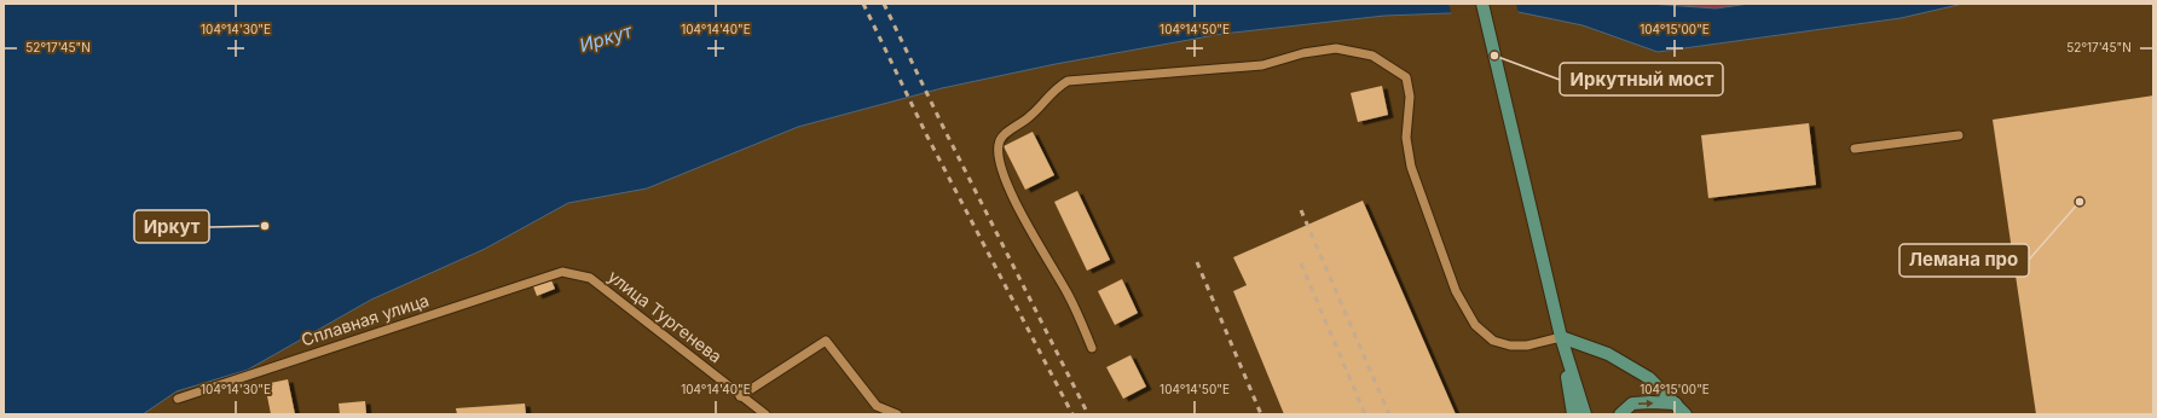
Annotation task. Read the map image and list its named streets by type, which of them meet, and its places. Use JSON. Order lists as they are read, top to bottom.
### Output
{
  "streets": {
    "street": ["улица Тургенева", "Сплавная улица"]
  },
  "crossings": [
    ["улица Тургенева", "Сплавная улица"]
  ],
  "water": ["Иркут"],
  "places": ["Иркутный мост", "Лемана про", "Иркут"],
  "coordinates": [
    "104°14'30\"E",
    "104°14'40\"E",
    "104°14'50\"E",
    "104°15'00\"E",
    "52°17'45\"N"
  ]
}
